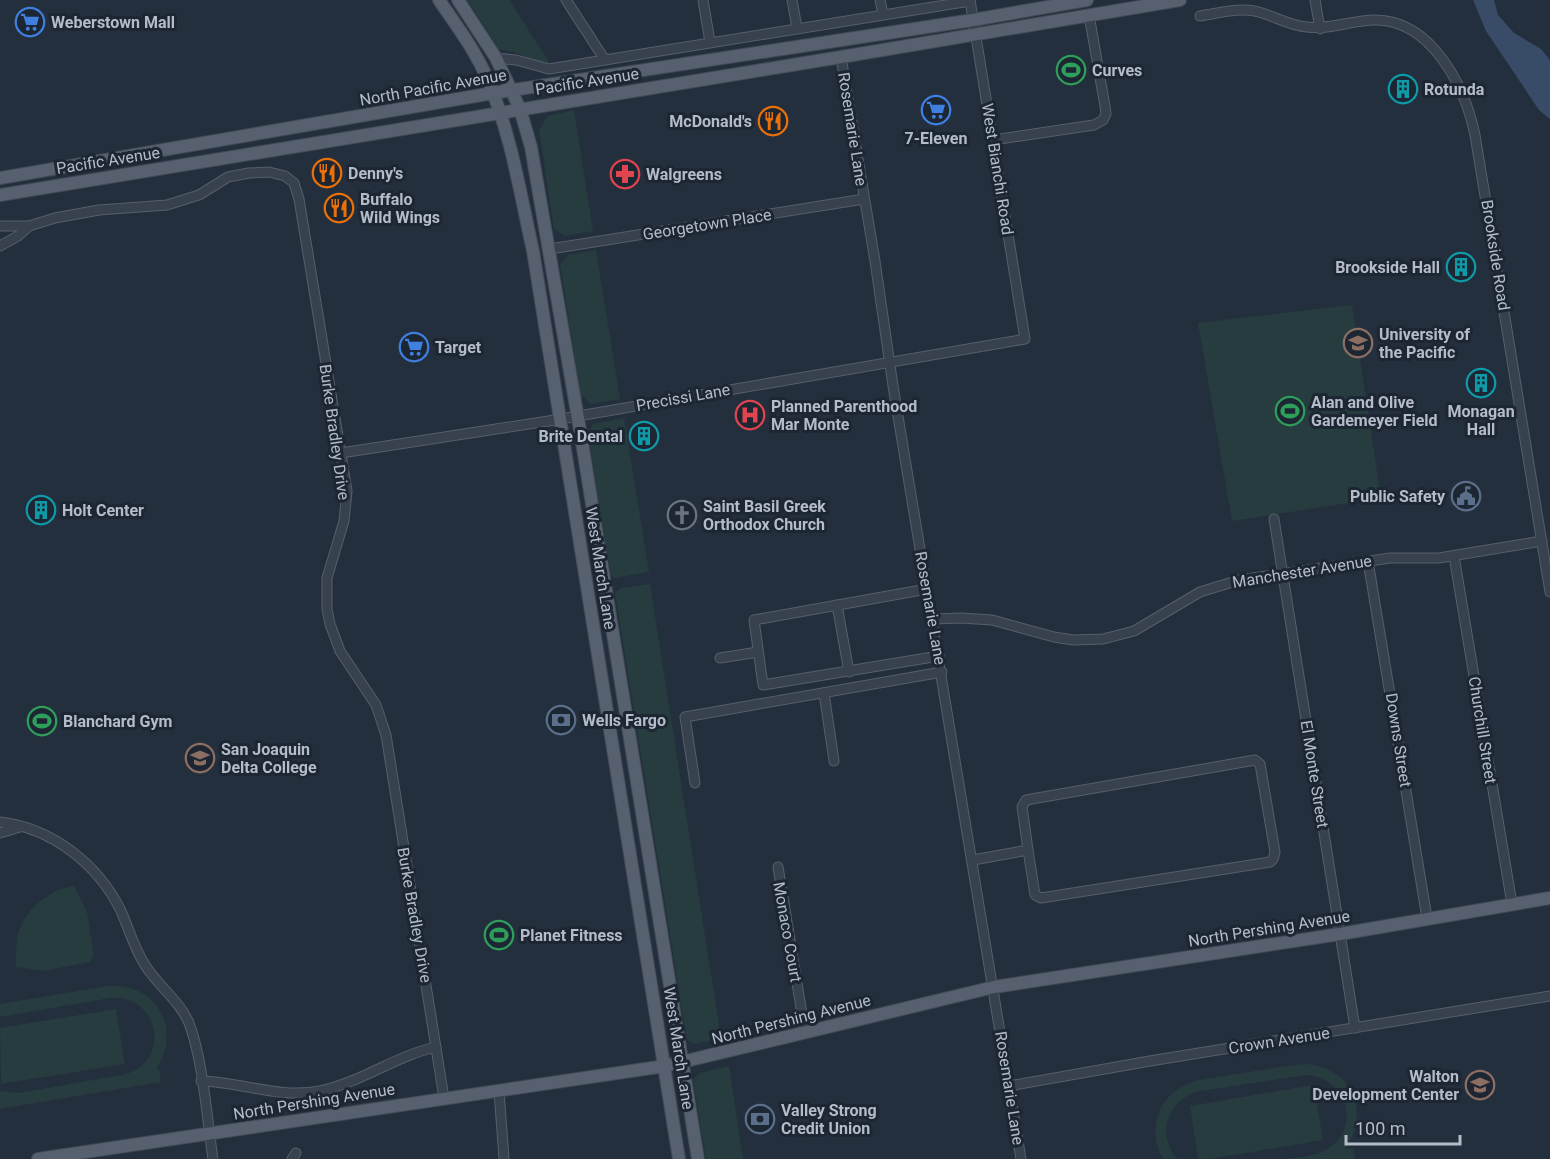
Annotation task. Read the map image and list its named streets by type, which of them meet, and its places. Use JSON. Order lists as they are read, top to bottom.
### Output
{
  "streets": {
    "main road": [
      "Pacific Avenue",
      "North Pacific Avenue",
      "West March Lane",
      "North Pershing Avenue"
    ],
    "street": [
      "Rosemarie Lane",
      "West Bianchi Road",
      "Georgetown Place",
      "Brookside Road",
      "Precissi Lane",
      "Burke Bradley Drive",
      "Manchester Avenue",
      "Churchill Street",
      "Downs Street",
      "El Monte Street",
      "Monaco Court",
      "Crown Avenue"
    ]
  },
  "crossings": [
    ["Pacific Avenue", "Rosemarie Lane"],
    ["Pacific Avenue", "West Bianchi Road"],
    ["Pacific Avenue", "West March Lane"],
    ["North Pacific Avenue", "West Bianchi Road"],
    ["North Pacific Avenue", "West March Lane"],
    ["Rosemarie Lane", "Georgetown Place"],
    ["Rosemarie Lane", "Precissi Lane"],
    ["Rosemarie Lane", "Manchester Avenue"],
    ["Rosemarie Lane", "North Pershing Avenue"],
    ["Rosemarie Lane", "Crown Avenue"],
    ["West Bianchi Road", "Precissi Lane"],
    ["Georgetown Place", "West March Lane"],
    ["Brookside Road", "Manchester Avenue"],
    ["Precissi Lane", "Burke Bradley Drive"],
    ["Precissi Lane", "West March Lane"],
    ["Burke Bradley Drive", "North Pershing Avenue"],
    ["West March Lane", "North Pershing Avenue"],
    ["Manchester Avenue", "Churchill Street"],
    ["Manchester Avenue", "Downs Street"],
    ["Manchester Avenue", "El Monte Street"],
    ["Churchill Street", "North Pershing Avenue"],
    ["Downs Street", "North Pershing Avenue"],
    ["El Monte Street", "North Pershing Avenue"],
    ["El Monte Street", "Crown Avenue"],
    ["North Pershing Avenue", "Monaco Court"]
  ],
  "places": {
    "supermarket": ["Weberstown Mall", "7-Eleven", "Target"],
    "sports": [
      "Curves",
      "Alan and Olive Gardemeyer Field",
      "Blanchard Gym",
      "Planet Fitness"
    ],
    "building": [
      "Rotunda",
      "Brookside Hall",
      "Monagan Hall",
      "Brite Dental",
      "Holt Center"
    ],
    "restaurant": ["McDonald's", "Denny's", "Buffalo Wild Wings"],
    "pharmacy": ["Walgreens"],
    "school or university": ["University of the Pacific", "San Joaquin Delta College", "Walton Development Center"],
    "hospital": ["Planned Parenthood Mar Monte"],
    "public building": ["Public Safety"],
    "church": ["Saint Basil Greek Orthodox Church"],
    "bank": ["Wells Fargo", "Valley Strong Credit Union"]
  },
  "scale_bar": "100 m"
}
